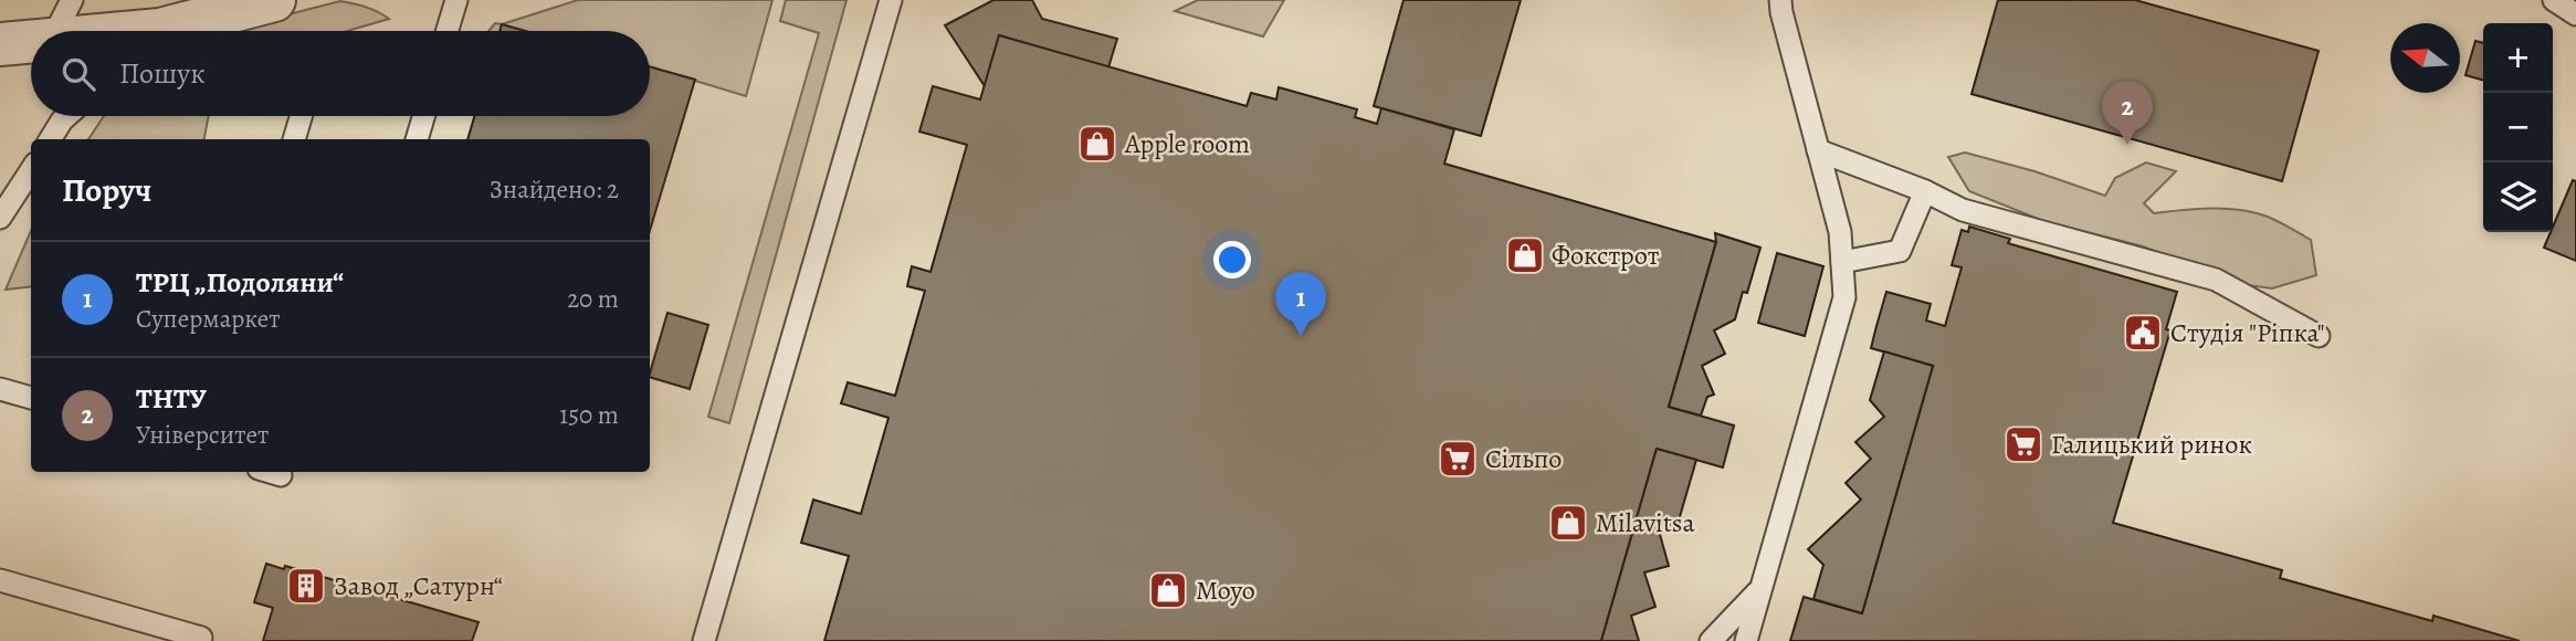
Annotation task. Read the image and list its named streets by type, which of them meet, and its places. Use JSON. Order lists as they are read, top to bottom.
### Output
{
  "places": {
    "shop": [
      "Apple room",
      "Фокстрот",
      "Milavitsa",
      "Moyo"
    ],
    "public building": ["Студія \"Ріпка\""],
    "supermarket": ["Галицький ринок", "Сільпо"],
    "building": ["Завод „Сатурн“"]
  },
  "north": "left",
  "page": {
    "map_buttons": ["+", "−"],
    "search": "Пошук",
    "pins": ["2", "1"],
    "heading": ["Поруч", "Знайдено: 2"],
    "list": [
      {
        "mark": "1",
        "name": "ТРЦ „Подоляни“",
        "note": "Супермаркет",
        "value": "20 m"
      },
      {
        "mark": "2",
        "name": "ТНТУ",
        "note": "Університет",
        "value": "150 m"
      }
    ]
  }
}
